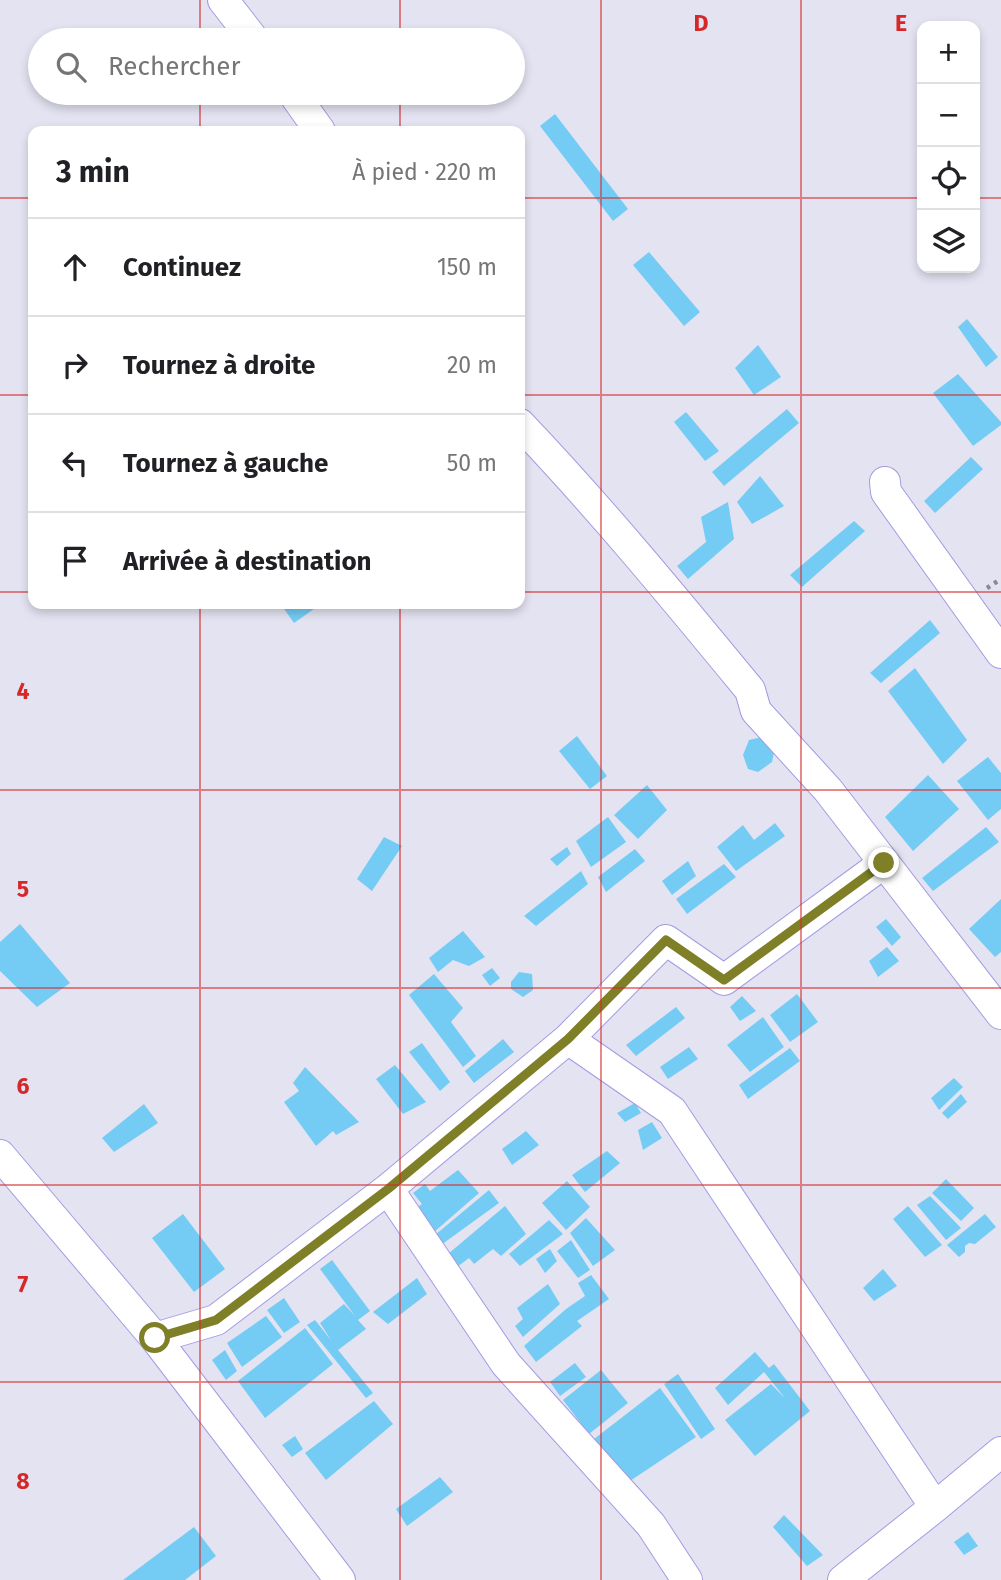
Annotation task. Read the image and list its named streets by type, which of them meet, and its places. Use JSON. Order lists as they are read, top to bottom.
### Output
{
  "page": {
    "map_buttons": ["+", "−"],
    "search": "Rechercher",
    "heading": ["3 min", "À pied · 220 m"],
    "list": [
      ["Continuez", "150 m"],
      ["Tournez à droite", "20 m"],
      ["Tournez à gauche", "50 m"],
      "Arrivée à destination"
    ]
  },
  "grid": {
    "columns": ["D", "E"],
    "rows": [
      "4",
      "5",
      "6",
      "7",
      "8"
    ]
  }
}
